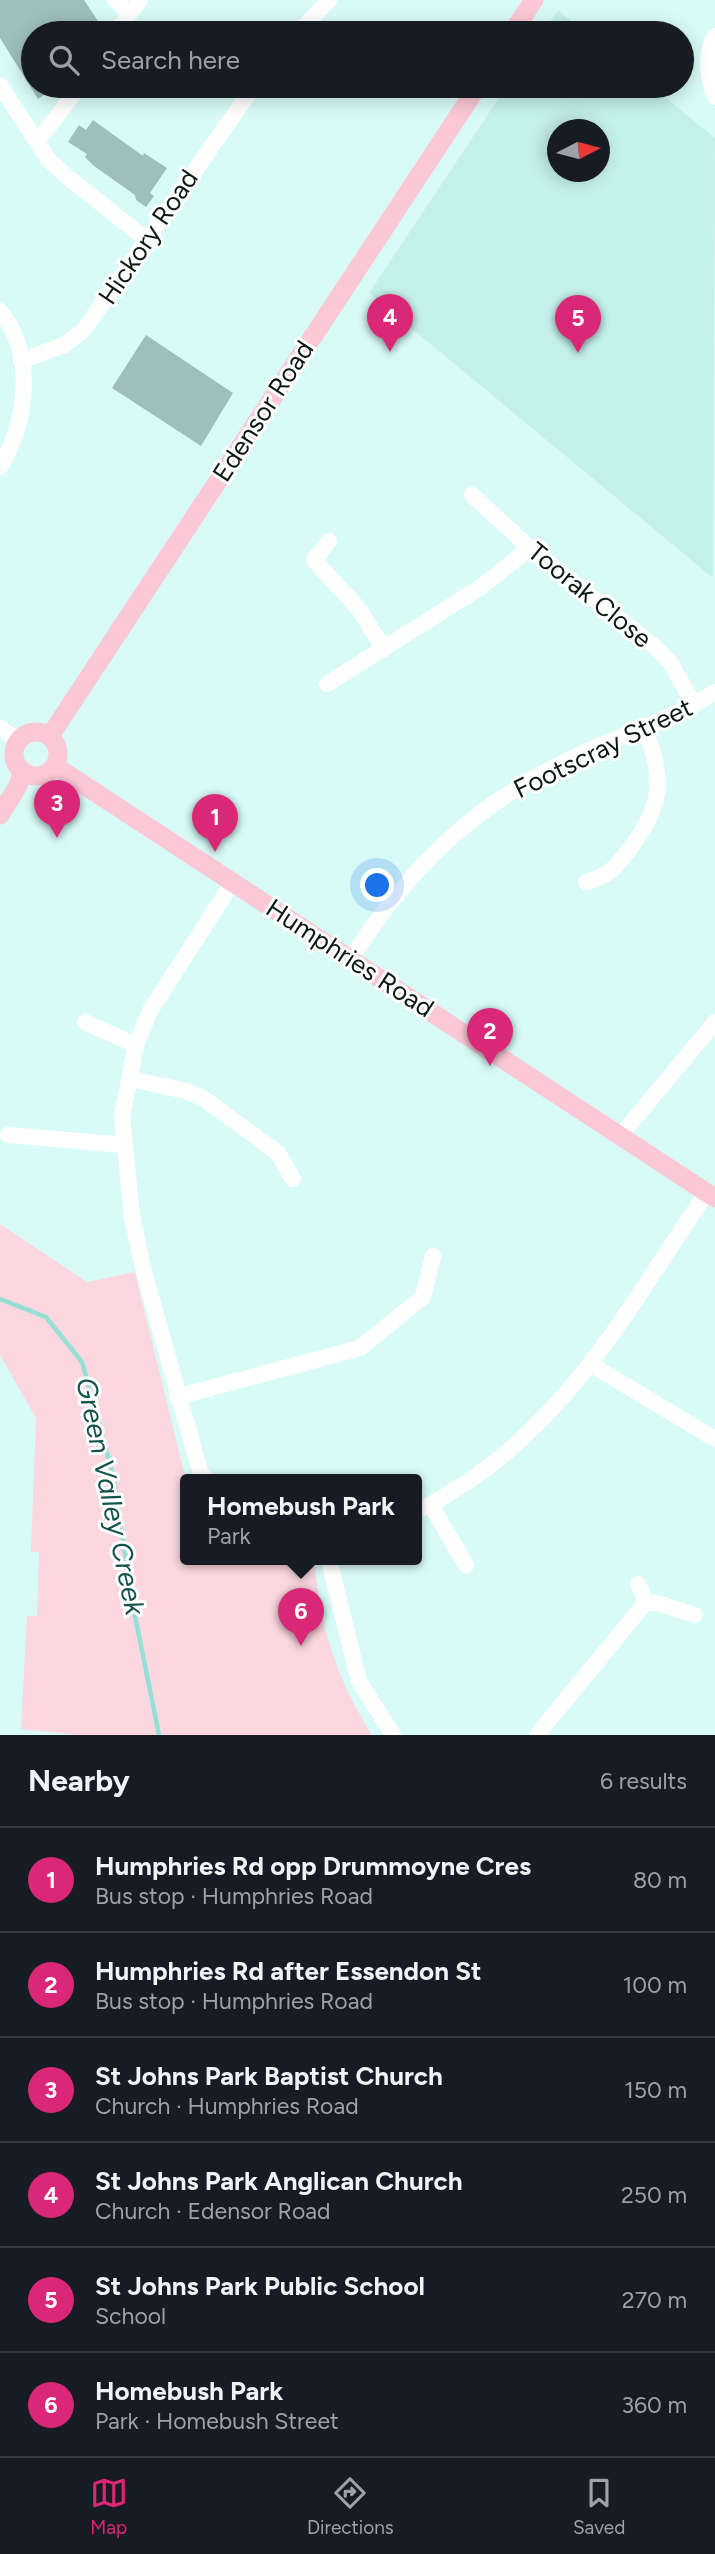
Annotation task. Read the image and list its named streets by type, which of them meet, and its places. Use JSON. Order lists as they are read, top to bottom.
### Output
{
  "streets": {
    "main road": ["Edensor Road", "Humphries Road"],
    "street": ["Hickory Road", "Toorak Close", "Footscray Street"]
  },
  "crossings": [
    ["Edensor Road", "Humphries Road"],
    ["Toorak Close", "Footscray Street"],
    ["Footscray Street", "Humphries Road"]
  ],
  "water": ["Green Valley Creek"],
  "north": "right",
  "page": {
    "search": "Search here",
    "pins": [
      "4",
      "5",
      "3",
      "1",
      "2",
      "6"
    ],
    "popup": ["Homebush Park", "Park"],
    "heading": ["Nearby", "6 results"],
    "list": [
      {
        "mark": "1",
        "name": "Humphries Rd opp Drummoyne Cres",
        "note": "Bus stop · Humphries Road",
        "value": "80 m"
      },
      {
        "mark": "2",
        "name": "Humphries Rd after Essendon St",
        "note": "Bus stop · Humphries Road",
        "value": "100 m"
      },
      {
        "mark": "3",
        "name": "St Johns Park Baptist Church",
        "note": "Church · Humphries Road",
        "value": "150 m"
      },
      {
        "mark": "4",
        "name": "St Johns Park Anglican Church",
        "note": "Church · Edensor Road",
        "value": "250 m"
      },
      {
        "mark": "5",
        "name": "St Johns Park Public School",
        "note": "School",
        "value": "270 m"
      },
      {
        "mark": "6",
        "name": "Homebush Park",
        "note": "Park · Homebush Street",
        "value": "360 m"
      }
    ],
    "nav": ["Map", "Directions", "Saved"]
  }
}
